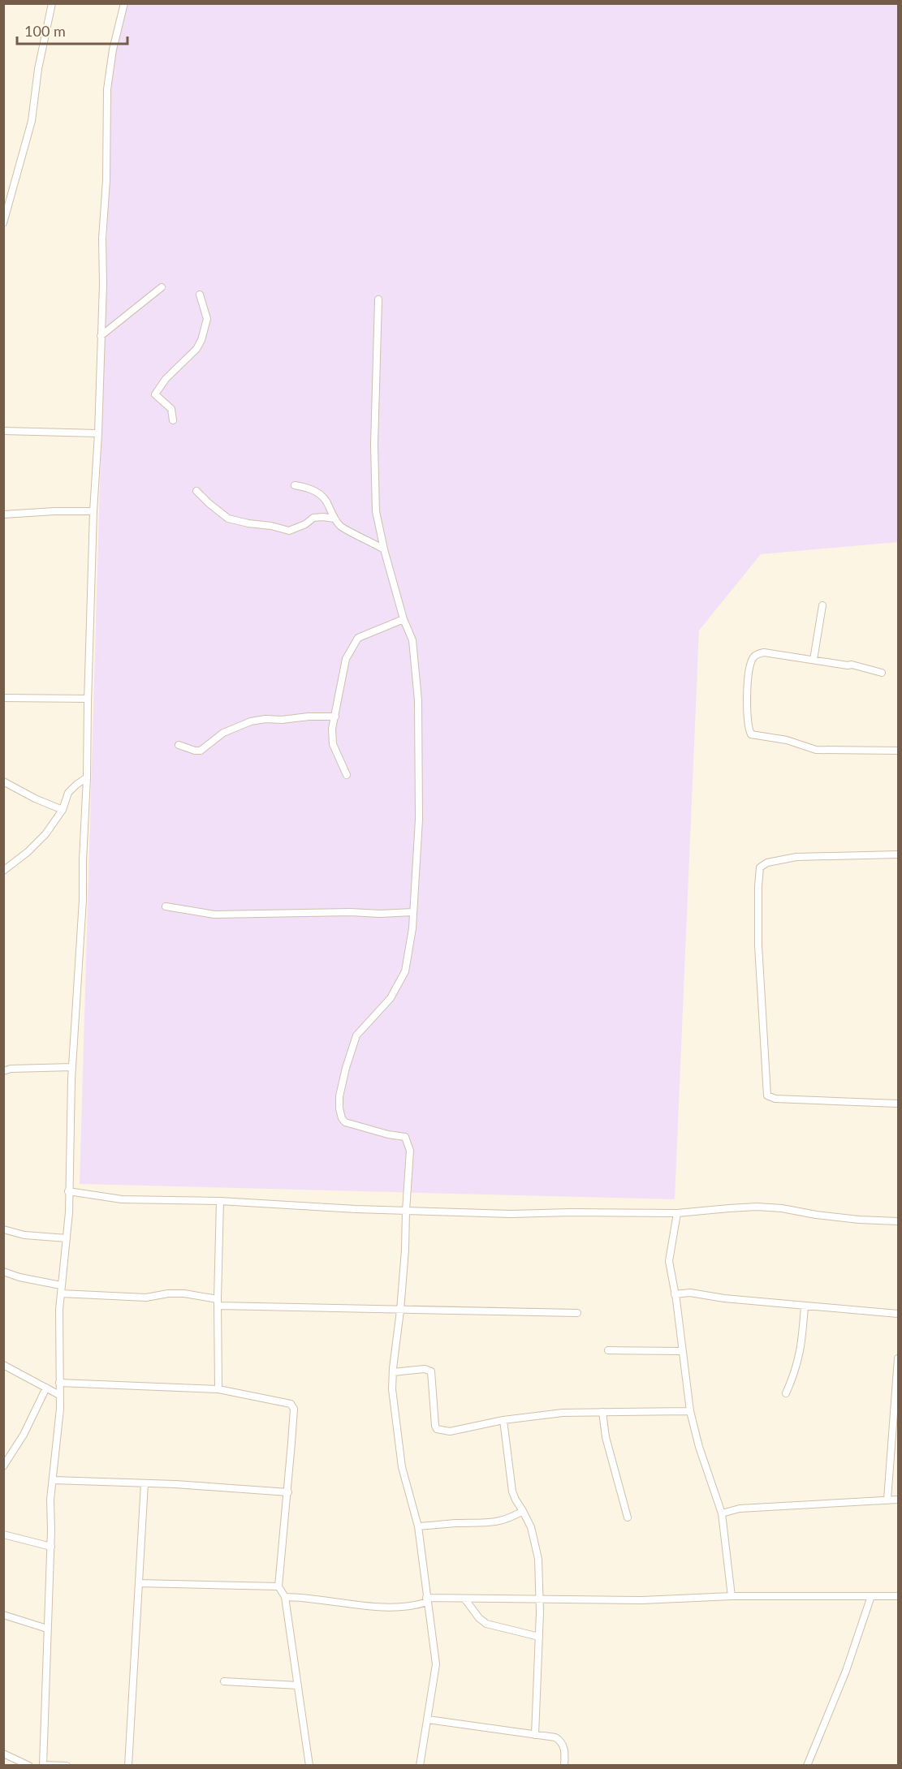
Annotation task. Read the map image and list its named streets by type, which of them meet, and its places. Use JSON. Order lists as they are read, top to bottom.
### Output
{
  "scale_bar": "100 m"
}
